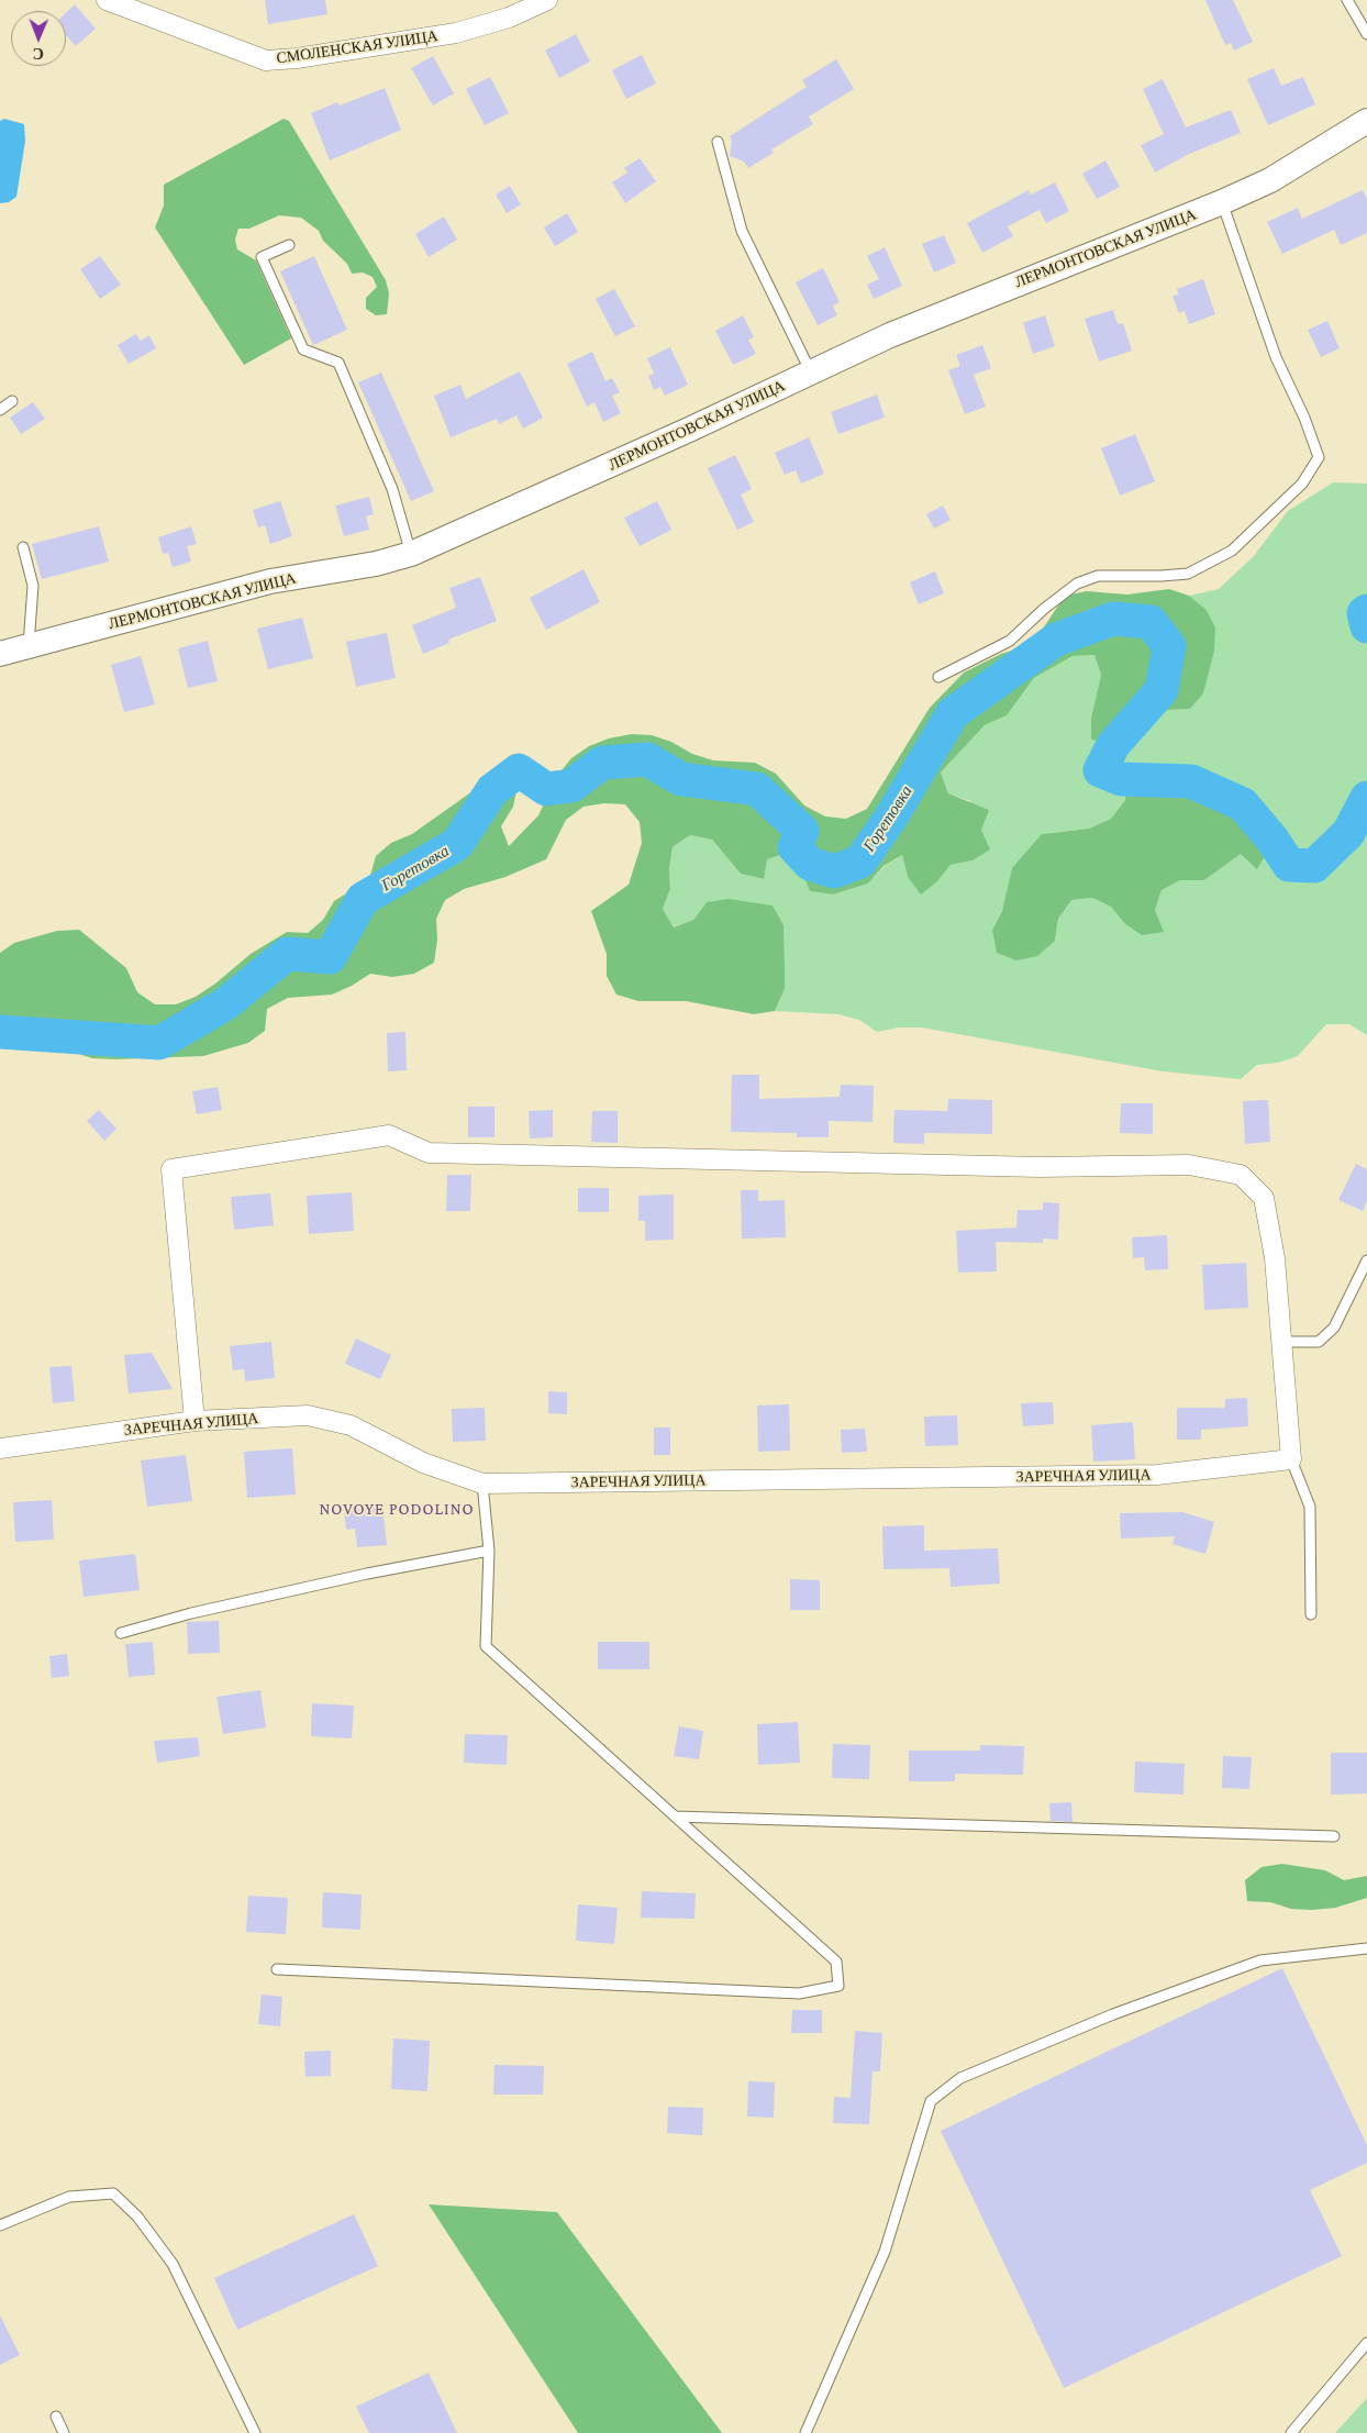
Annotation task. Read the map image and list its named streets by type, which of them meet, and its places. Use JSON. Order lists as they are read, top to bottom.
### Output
{
  "streets": {
    "street": ["СМОЛЕНСКАЯ УЛИЦА", "ЛЕРМОНТОВСКАЯ УЛИЦА", "ЗАРЕЧНАЯ УЛИЦА"]
  },
  "districts": ["NOVOYE PODOLINO"],
  "water": ["Горетовка"],
  "north": "bottom"
}
